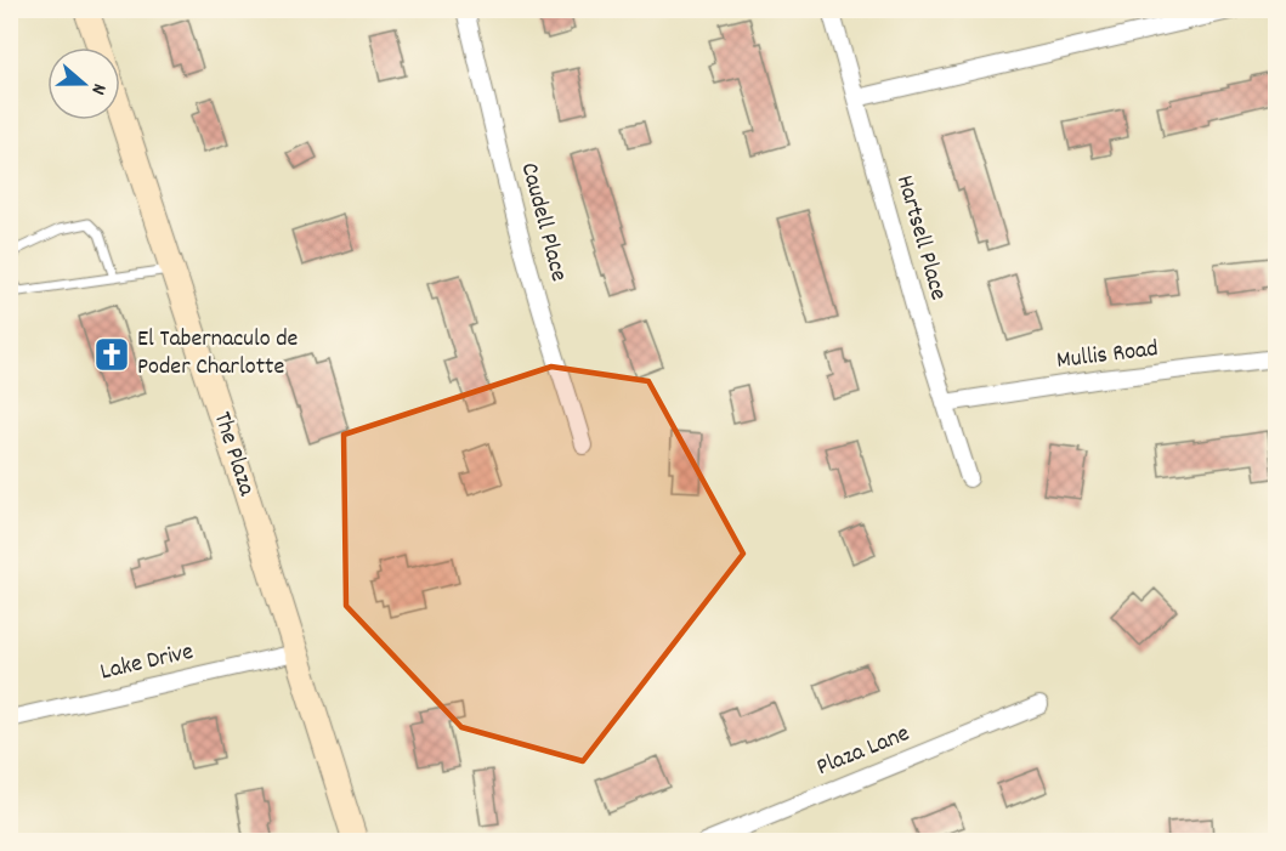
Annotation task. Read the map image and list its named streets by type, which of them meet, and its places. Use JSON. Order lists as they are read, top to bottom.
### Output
{
  "streets": {
    "main road": ["The Plaza"],
    "street": [
      "Caudell Place",
      "Hartsell Place",
      "Mullis Road",
      "Lake Drive",
      "Plaza Lane"
    ]
  },
  "crossings": [
    ["Hartsell Place", "Mullis Road"],
    ["The Plaza", "Lake Drive"]
  ],
  "places": {
    "church": ["El Tabernaculo de Poder Charlotte"]
  },
  "north": "right"
}
